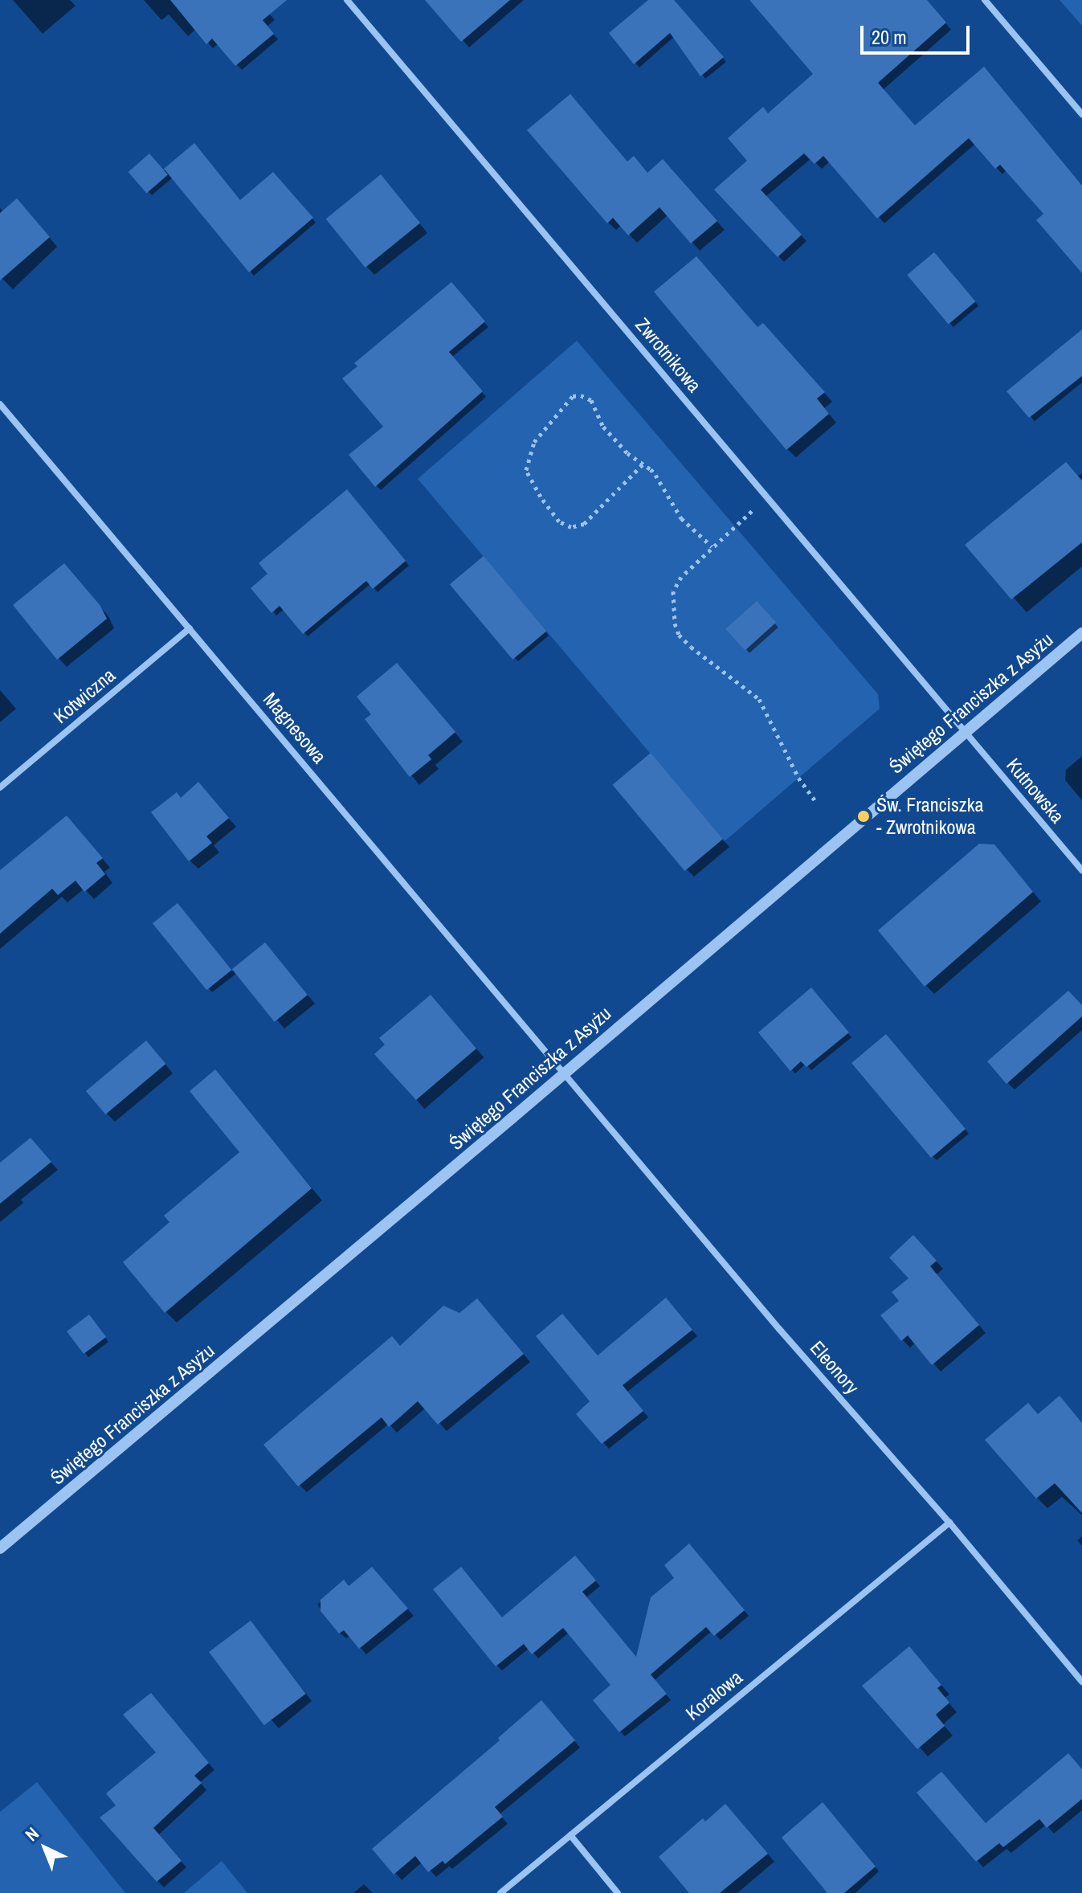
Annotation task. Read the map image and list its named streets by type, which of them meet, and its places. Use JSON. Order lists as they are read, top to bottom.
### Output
{
  "streets": {
    "street": [
      "Zwrotnikowa",
      "Kotwiczna",
      "Świętego Franciszka z Asyżu",
      "Magnesowa",
      "Kutnowska",
      "Eleonory",
      "Koralowa"
    ]
  },
  "crossings": [
    ["Zwrotnikowa", "Świętego Franciszka z Asyżu"],
    ["Zwrotnikowa", "Kutnowska"],
    ["Kotwiczna", "Magnesowa"],
    ["Świętego Franciszka z Asyżu", "Magnesowa"],
    ["Świętego Franciszka z Asyżu", "Kutnowska"],
    ["Świętego Franciszka z Asyżu", "Eleonory"],
    ["Magnesowa", "Eleonory"],
    ["Eleonory", "Koralowa"]
  ],
  "places": ["Św. Franciszka - Zwrotnikowa"],
  "scale_bar": "20 m",
  "north": "top left"
}
